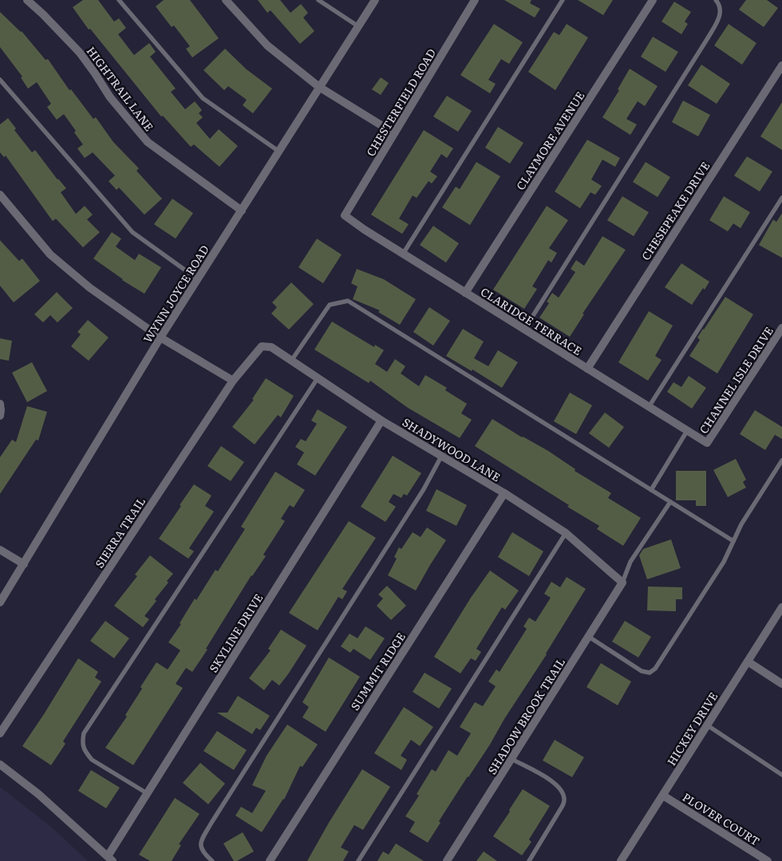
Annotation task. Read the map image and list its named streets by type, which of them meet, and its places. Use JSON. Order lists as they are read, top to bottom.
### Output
{
  "streets": {
    "street": [
      "HIGHTRAIL LANE",
      "CHESTERFIELD ROAD",
      "CLAYMORE AVENUE",
      "CHESEPEAKE DRIVE",
      "WYNN JOYCE ROAD",
      "CLARIDGE TERRACE",
      "CHANNEL ISLE DRIVE",
      "SHADYWOOD LANE",
      "SIERRA TRAIL",
      "SKYLINE DRIVE",
      "SUMMIT RIDGE",
      "SHADOW BROOK TRAIL",
      "HICKEY DRIVE",
      "PLOVER COURT"
    ]
  },
  "crossings": [
    ["HIGHTRAIL LANE", "WYNN JOYCE ROAD"],
    ["CHESTERFIELD ROAD", "CLARIDGE TERRACE"],
    ["CLAYMORE AVENUE", "CLARIDGE TERRACE"],
    ["CHESEPEAKE DRIVE", "CLARIDGE TERRACE"],
    ["CLARIDGE TERRACE", "CHANNEL ISLE DRIVE"],
    ["SHADYWOOD LANE", "SIERRA TRAIL"],
    ["SHADYWOOD LANE", "SKYLINE DRIVE"],
    ["SHADYWOOD LANE", "SUMMIT RIDGE"],
    ["SHADYWOOD LANE", "SHADOW BROOK TRAIL"],
    ["HICKEY DRIVE", "PLOVER COURT"]
  ]
}
